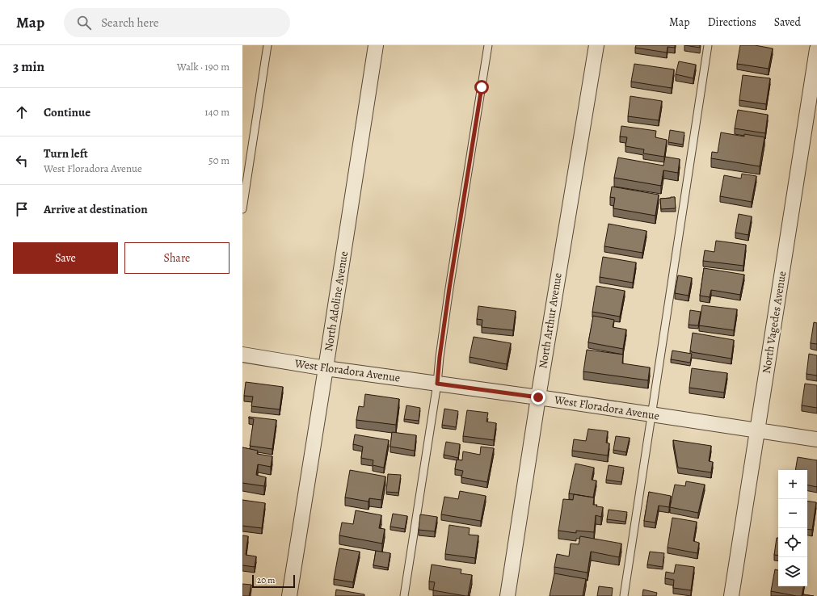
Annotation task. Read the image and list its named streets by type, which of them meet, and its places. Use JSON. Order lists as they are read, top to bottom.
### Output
{
  "streets": {
    "street": [
      "North Adoline Avenue",
      "North Arthur Avenue",
      "North Vagedes Avenue",
      "West Floradora Avenue"
    ]
  },
  "crossings": [
    ["North Adoline Avenue", "West Floradora Avenue"],
    ["North Arthur Avenue", "West Floradora Avenue"],
    ["North Vagedes Avenue", "West Floradora Avenue"]
  ],
  "scale_bar": "20 m",
  "page": {
    "header": "Map",
    "search": "Search here",
    "nav": ["Map", "Directions", "Saved"],
    "heading": ["3 min", "Walk · 190 m"],
    "list": [
      ["Continue", "140 m"],
      ["Turn left", "West Floradora Avenue", "50 m"],
      "Arrive at destination"
    ],
    "buttons": ["Save", "Share"],
    "map_buttons": ["+", "−"],
    "scale": "20 m"
  }
}
